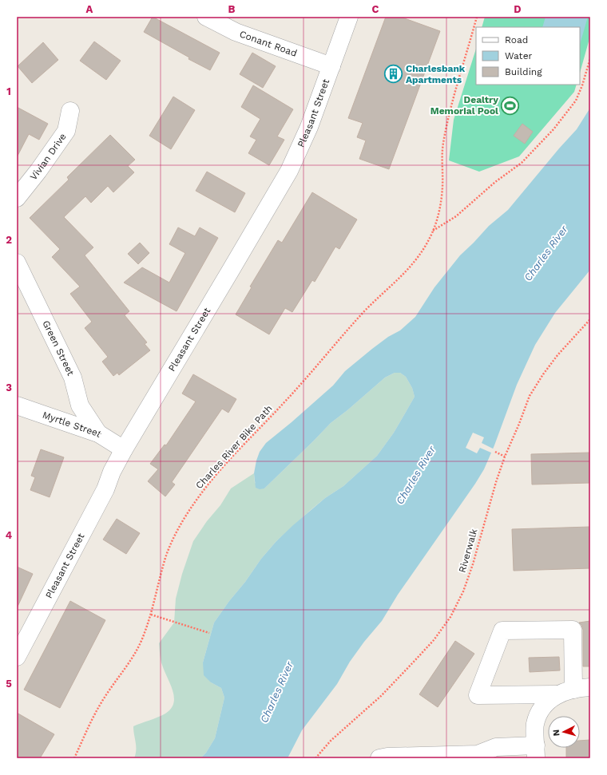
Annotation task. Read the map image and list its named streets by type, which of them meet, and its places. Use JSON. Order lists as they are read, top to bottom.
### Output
{
  "streets": {
    "street": [
      "Conant Road",
      "Pleasant Street",
      "Vivian Drive",
      "Green Street",
      "Myrtle Street"
    ],
    "path": ["Charles River Bike Path", "Riverwalk"]
  },
  "crossings": [
    ["Conant Road", "Pleasant Street"],
    ["Pleasant Street", "Myrtle Street"],
    ["Green Street", "Myrtle Street"]
  ],
  "water": ["Charles River"],
  "places": {
    "building": ["Charlesbank Apartments"],
    "sports": ["Dealtry Memorial Pool"]
  },
  "legend": ["Road", "Water", "Building"],
  "north": "left",
  "grid": {
    "columns": [
      "A",
      "B",
      "C",
      "D"
    ],
    "rows": [
      "1",
      "2",
      "3",
      "4",
      "5"
    ]
  }
}
